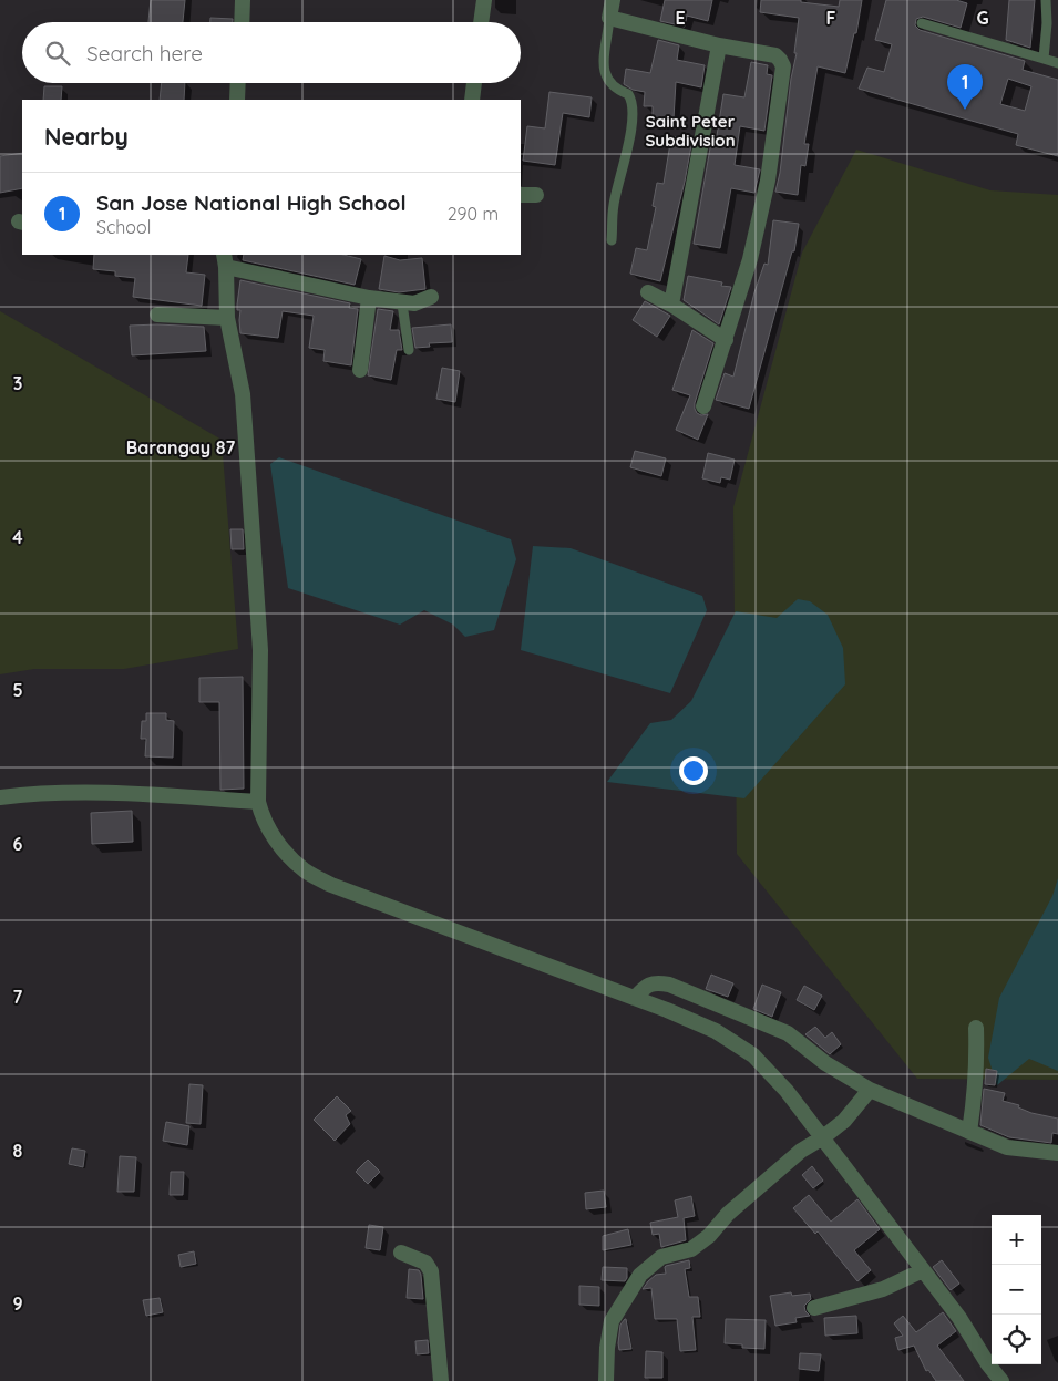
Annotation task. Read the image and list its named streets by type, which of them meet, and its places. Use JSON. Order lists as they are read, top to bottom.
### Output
{
  "districts": ["Saint Peter Subdivision", "Barangay 87"],
  "page": {
    "search": "Search here",
    "pins": "1",
    "heading": "Nearby",
    "list": [
      {
        "mark": "1",
        "name": "San Jose National High School",
        "note": "School",
        "value": "290 m"
      }
    ],
    "map_buttons": ["+", "−"]
  },
  "grid": {
    "columns": ["E", "F", "G"],
    "rows": [
      "3",
      "4",
      "5",
      "6",
      "7",
      "8",
      "9"
    ]
  }
}
